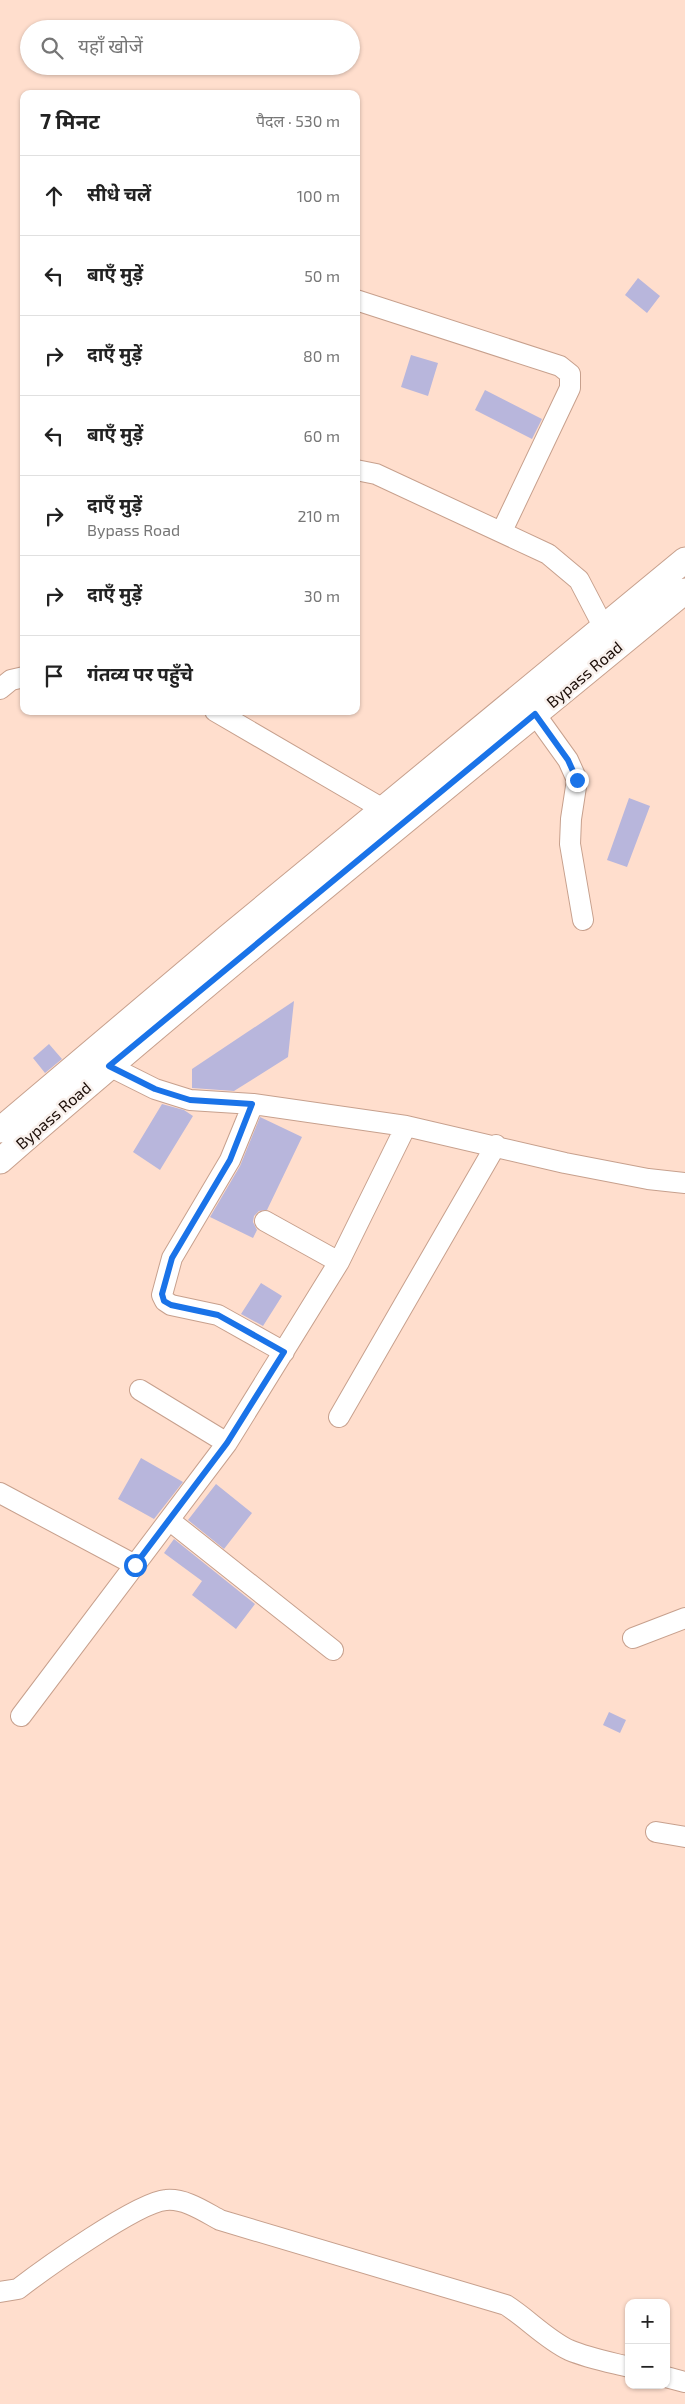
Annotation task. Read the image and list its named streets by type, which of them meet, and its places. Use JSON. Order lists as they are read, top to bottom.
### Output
{
  "streets": {
    "main road": ["Bypass Road"]
  },
  "page": {
    "search": "यहाँ खोजें",
    "heading": ["7 मिनट", "पैदल · 530 m"],
    "list": [
      ["सीधे चलें", "100 m"],
      ["बाएँ मुड़ें", "50 m"],
      ["दाएँ मुड़ें", "80 m"],
      ["बाएँ मुड़ें", "60 m"],
      ["दाएँ मुड़ें", "Bypass Road", "210 m"],
      ["दाएँ मुड़ें", "30 m"],
      "गंतव्य पर पहुँचे"
    ],
    "map_buttons": ["+", "−"]
  }
}
